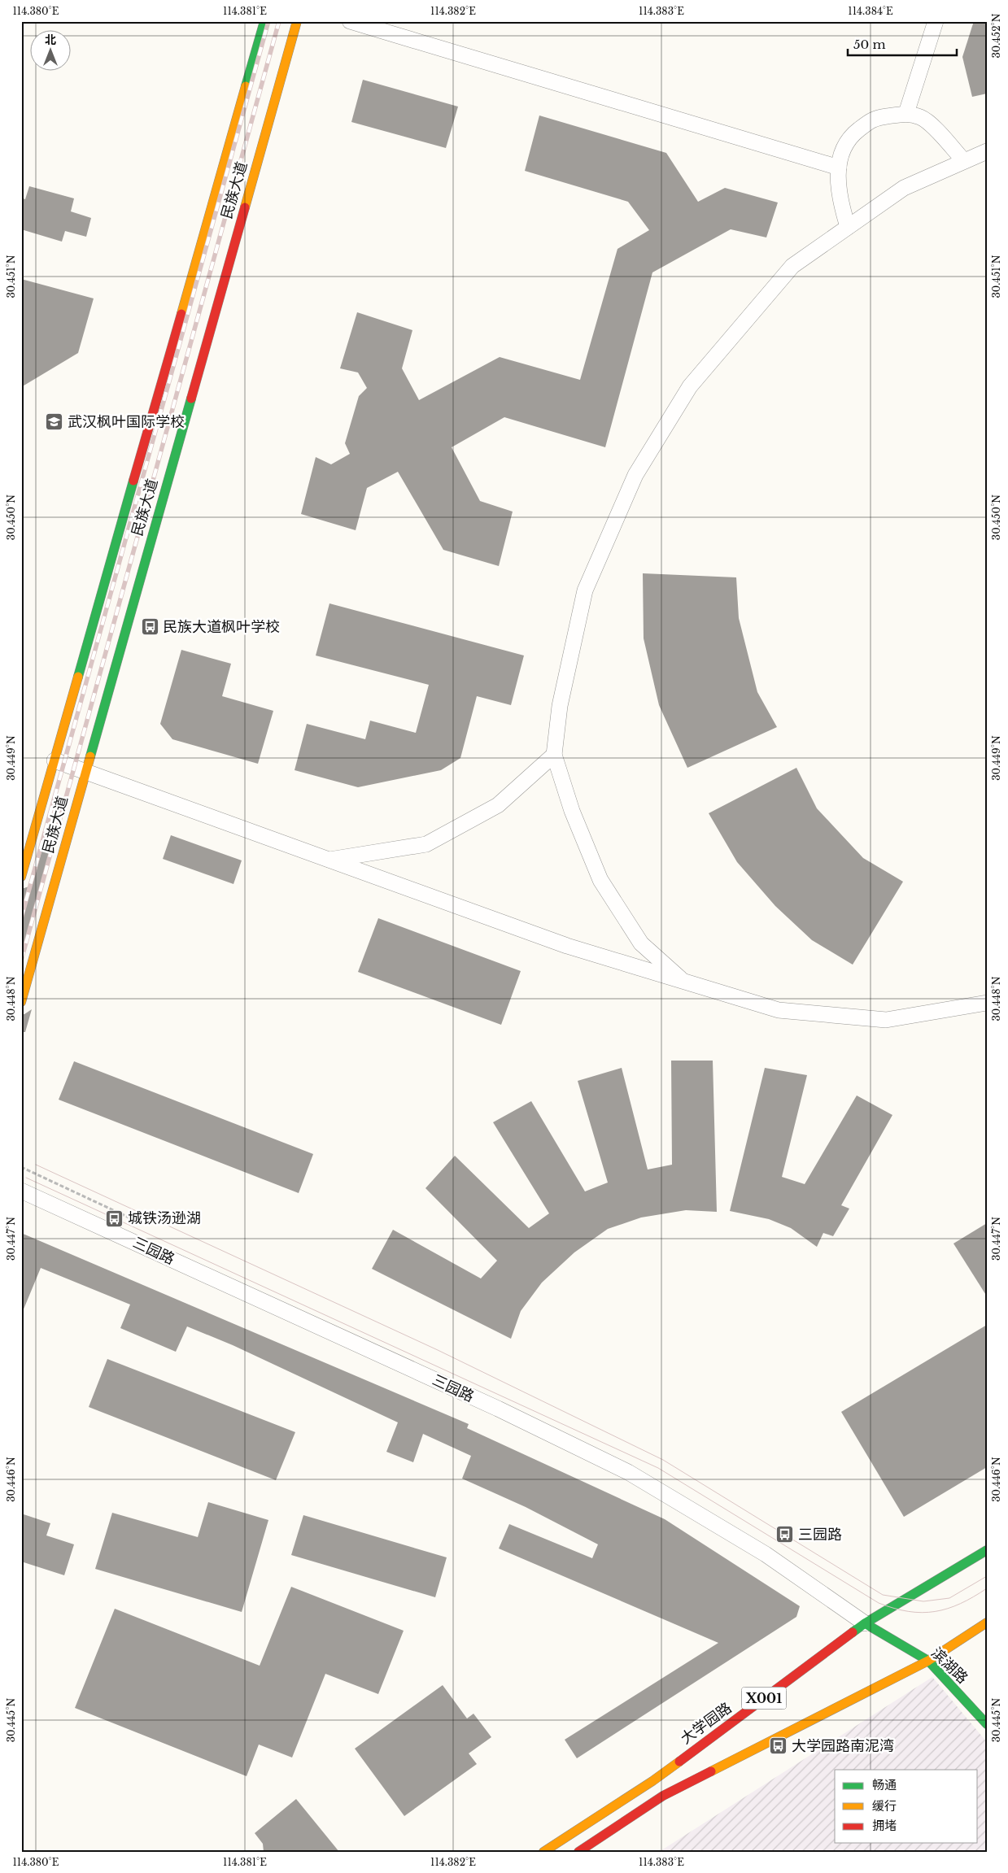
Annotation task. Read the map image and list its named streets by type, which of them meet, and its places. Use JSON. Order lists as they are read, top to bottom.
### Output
{
  "streets": {
    "main road": [
      "民族大道",
      "滨湖路",
      "X001",
      "大学园路"
    ],
    "street": ["三园路"]
  },
  "crossings": [
    ["三园路", "滨湖路"],
    ["三园路", "大学园路"],
    ["滨湖路", "大学园路"]
  ],
  "places": {
    "school or university": ["武汉枫叶国际学校"],
    "bus stop": [
      "民族大道枫叶学校",
      "城铁汤逊湖",
      "三园路",
      "大学园路南泥湾"
    ]
  },
  "legend": ["畅通", "缓行", "拥堵"],
  "scale_bar": "50 m",
  "north": "top",
  "coordinates": [
    "114.380°E",
    "114.381°E",
    "114.382°E",
    "114.383°E",
    "114.384°E",
    "30.452°N",
    "30.451°N",
    "30.450°N",
    "30.449°N",
    "30.448°N",
    "30.447°N",
    "30.446°N",
    "30.445°N"
  ]
}
